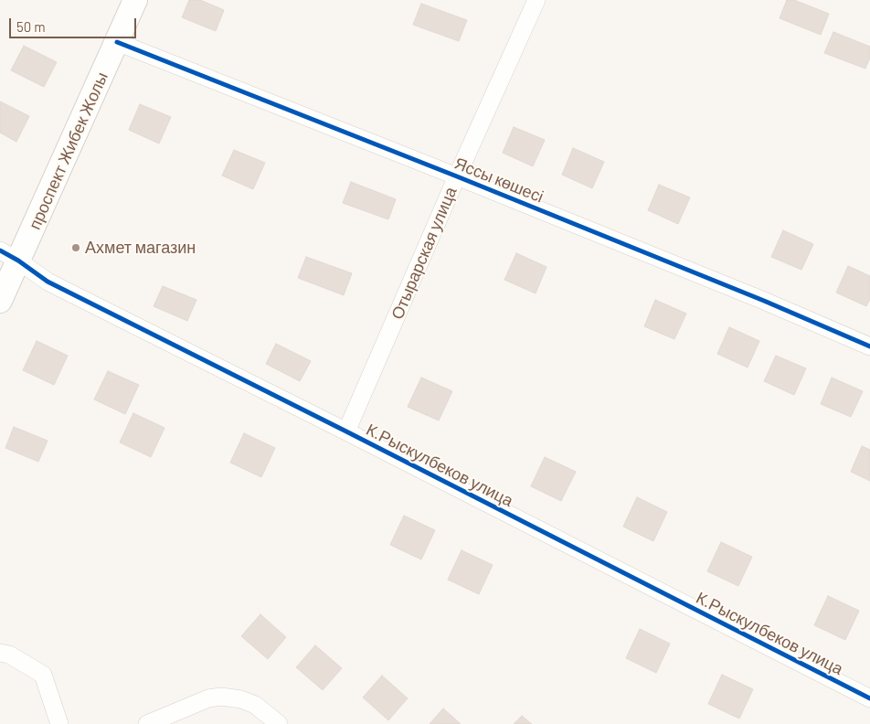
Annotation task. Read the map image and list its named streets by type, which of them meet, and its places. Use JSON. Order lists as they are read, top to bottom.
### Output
{
  "streets": {
    "main road": ["проспект Жибек Жолы"],
    "street": ["Яссы көшесі", "Отырарская улица", "К.Рыскулбеков улица"]
  },
  "crossings": [
    ["проспект Жибек Жолы", "Яссы көшесі"],
    ["проспект Жибек Жолы", "К.Рыскулбеков улица"],
    ["Яссы көшесі", "Отырарская улица"],
    ["Отырарская улица", "К.Рыскулбеков улица"]
  ],
  "places": ["Ахмет магазин"],
  "scale_bar": "50 m"
}
